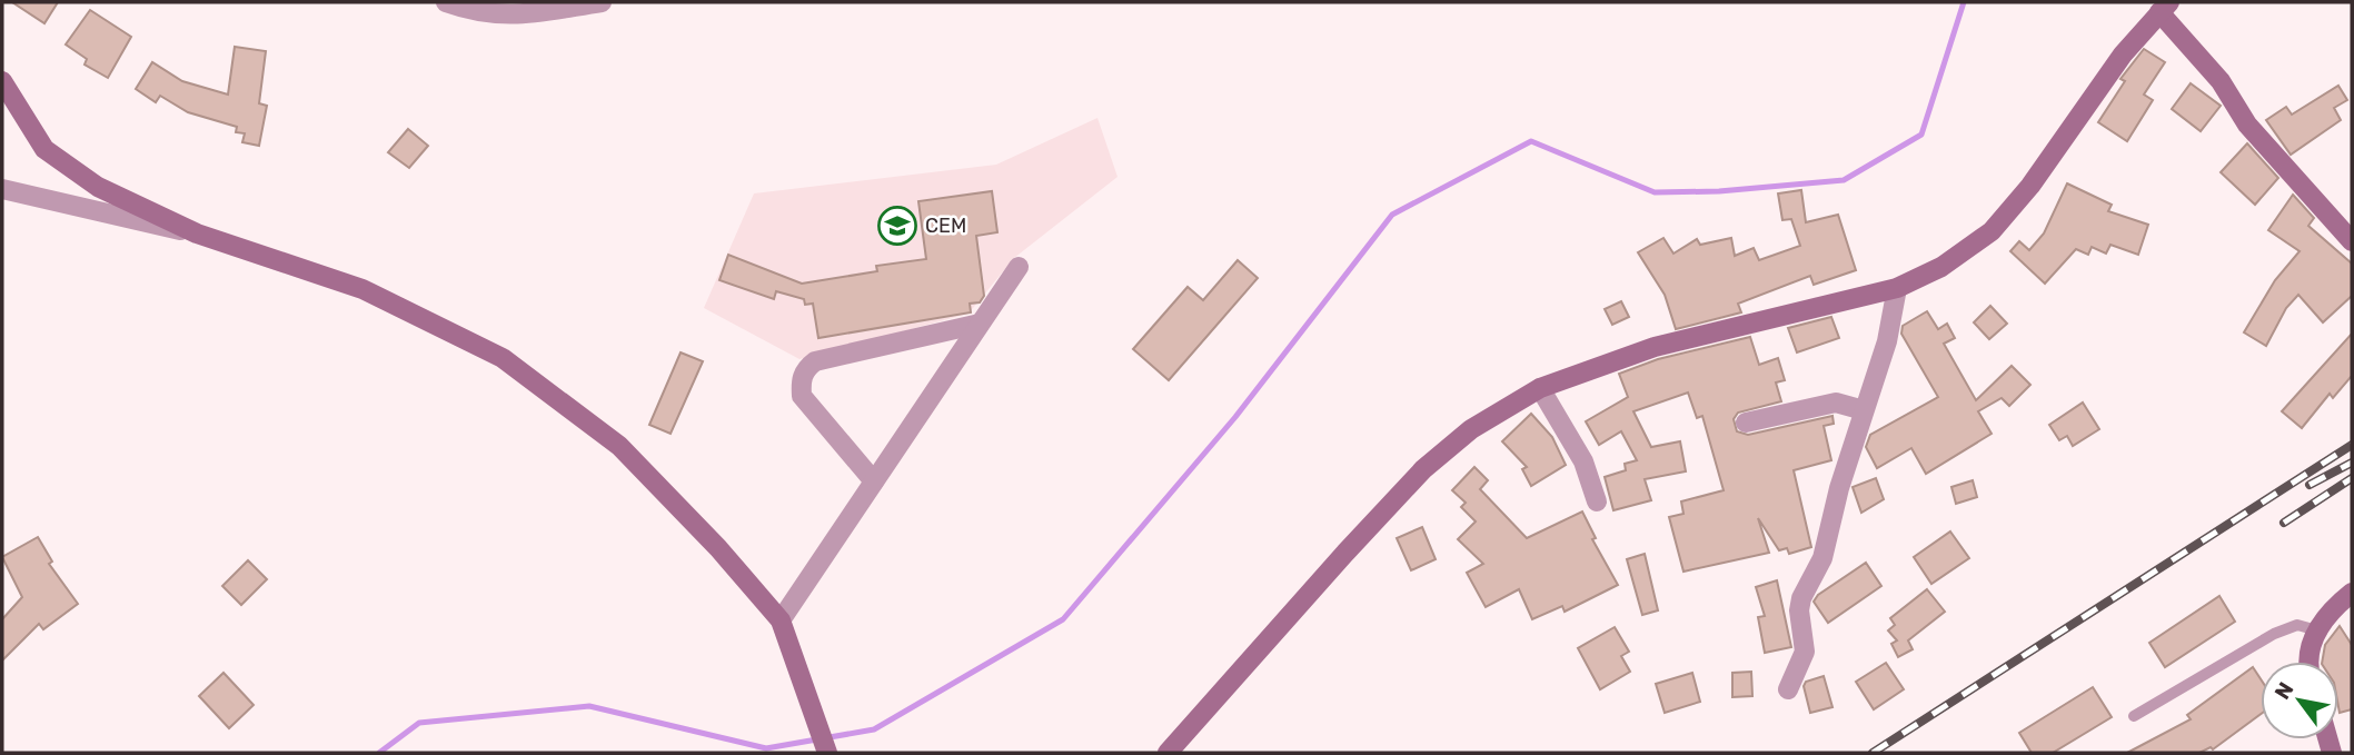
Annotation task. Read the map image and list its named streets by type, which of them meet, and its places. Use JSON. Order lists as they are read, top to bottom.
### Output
{
  "places": {
    "school or university": ["CEM"]
  },
  "north": "top left"
}
